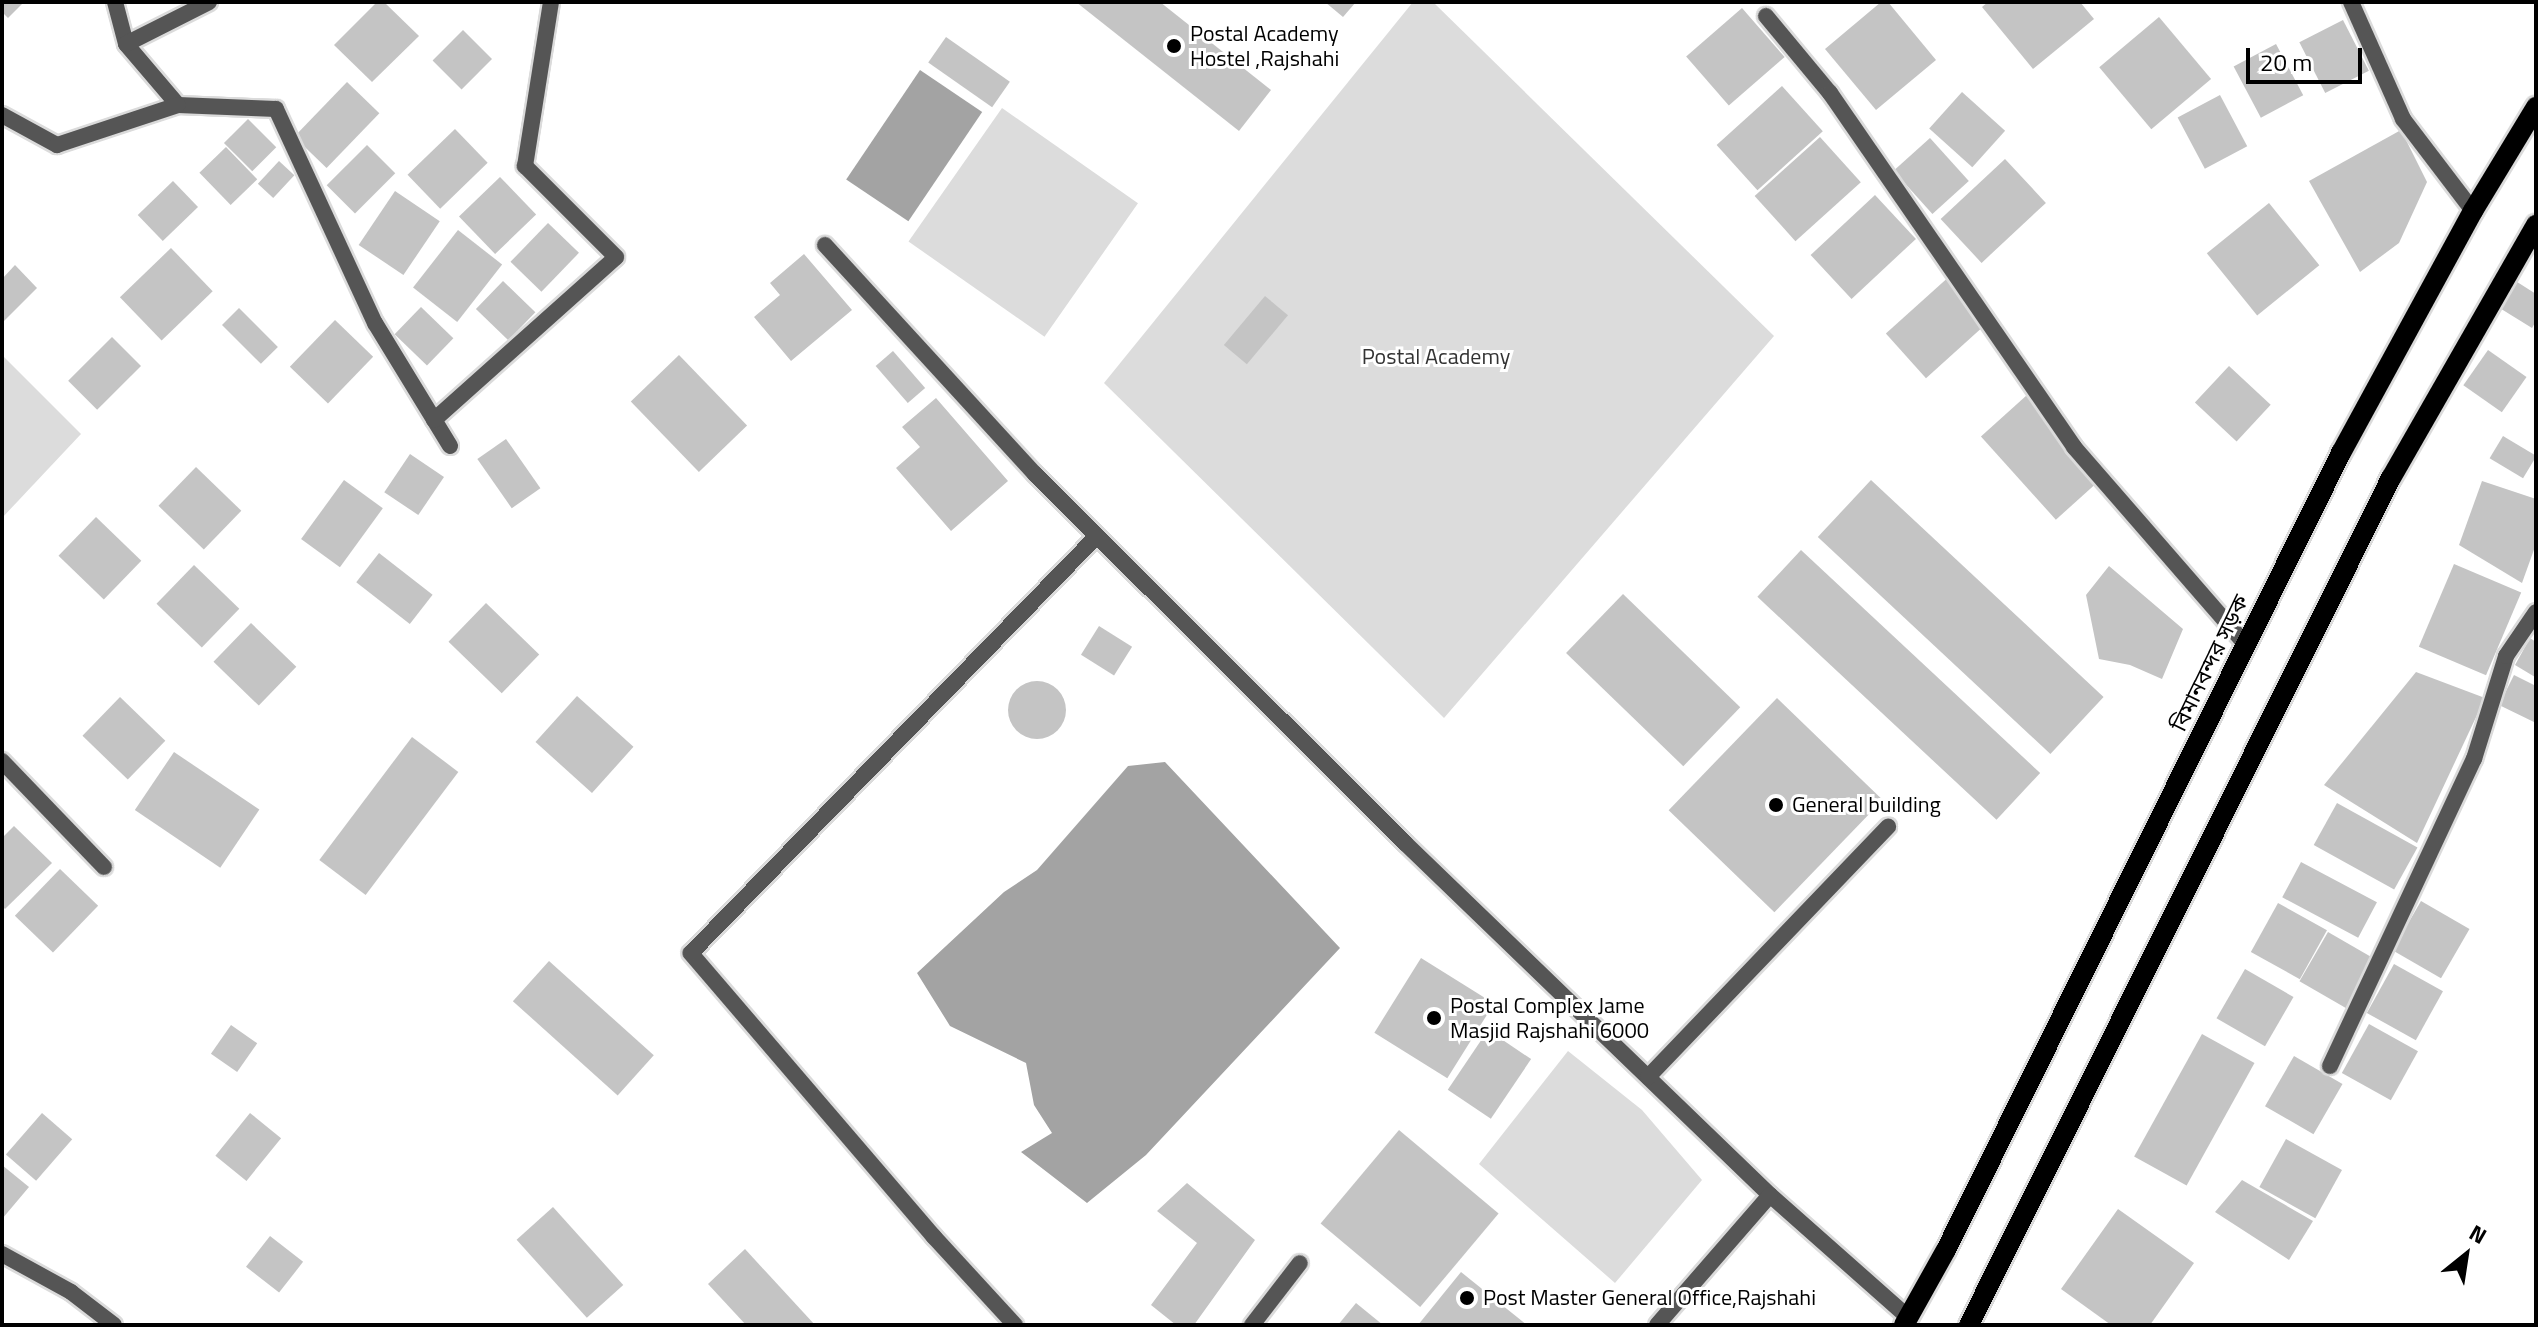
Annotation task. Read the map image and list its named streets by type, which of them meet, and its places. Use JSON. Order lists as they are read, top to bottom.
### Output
{
  "streets": {
    "main road": ["বিমানবন্দর সড়ক"]
  },
  "parks": ["Postal Academy"],
  "places": [
    "Postal Academy Hostel ,Rajshahi",
    "General building",
    "Postal Complex Jame Masjid Rajshahi 6000",
    "Post Master General Office,Rajshahi"
  ],
  "scale_bar": "20 m",
  "north": "top right"
}
